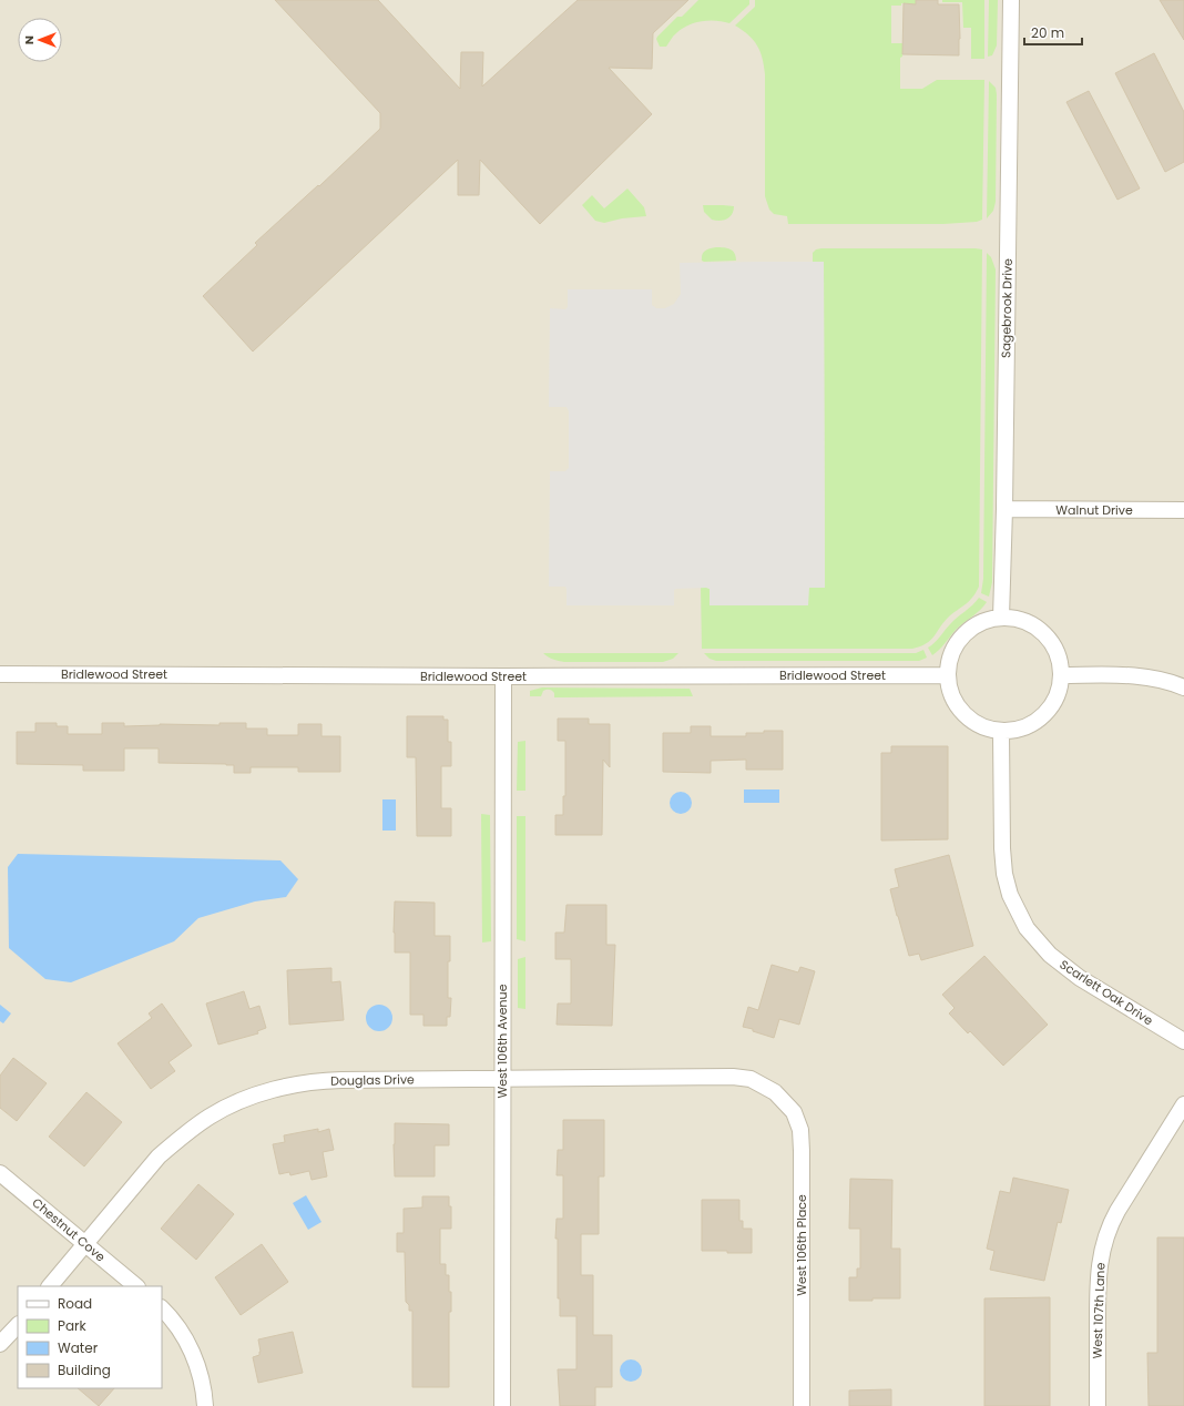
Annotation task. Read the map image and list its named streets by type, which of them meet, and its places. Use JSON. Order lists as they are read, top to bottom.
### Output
{
  "streets": {
    "street": [
      "Sagebrook Drive",
      "Walnut Drive",
      "Bridlewood Street",
      "Scarlett Oak Drive",
      "West 106th Avenue",
      "Douglas Drive",
      "Chestnut Cove",
      "West 106th Place",
      "West 107th Lane"
    ]
  },
  "crossings": [
    ["Sagebrook Drive", "Walnut Drive"],
    ["Sagebrook Drive", "Bridlewood Street"],
    ["Sagebrook Drive", "Scarlett Oak Drive"],
    ["Bridlewood Street", "Scarlett Oak Drive"],
    ["Bridlewood Street", "West 106th Avenue"],
    ["West 106th Avenue", "Douglas Drive"],
    ["Douglas Drive", "Chestnut Cove"],
    ["Douglas Drive", "West 106th Place"]
  ],
  "legend": [
    "Road",
    "Park",
    "Water",
    "Building"
  ],
  "scale_bar": "20 m",
  "north": "left"
}
